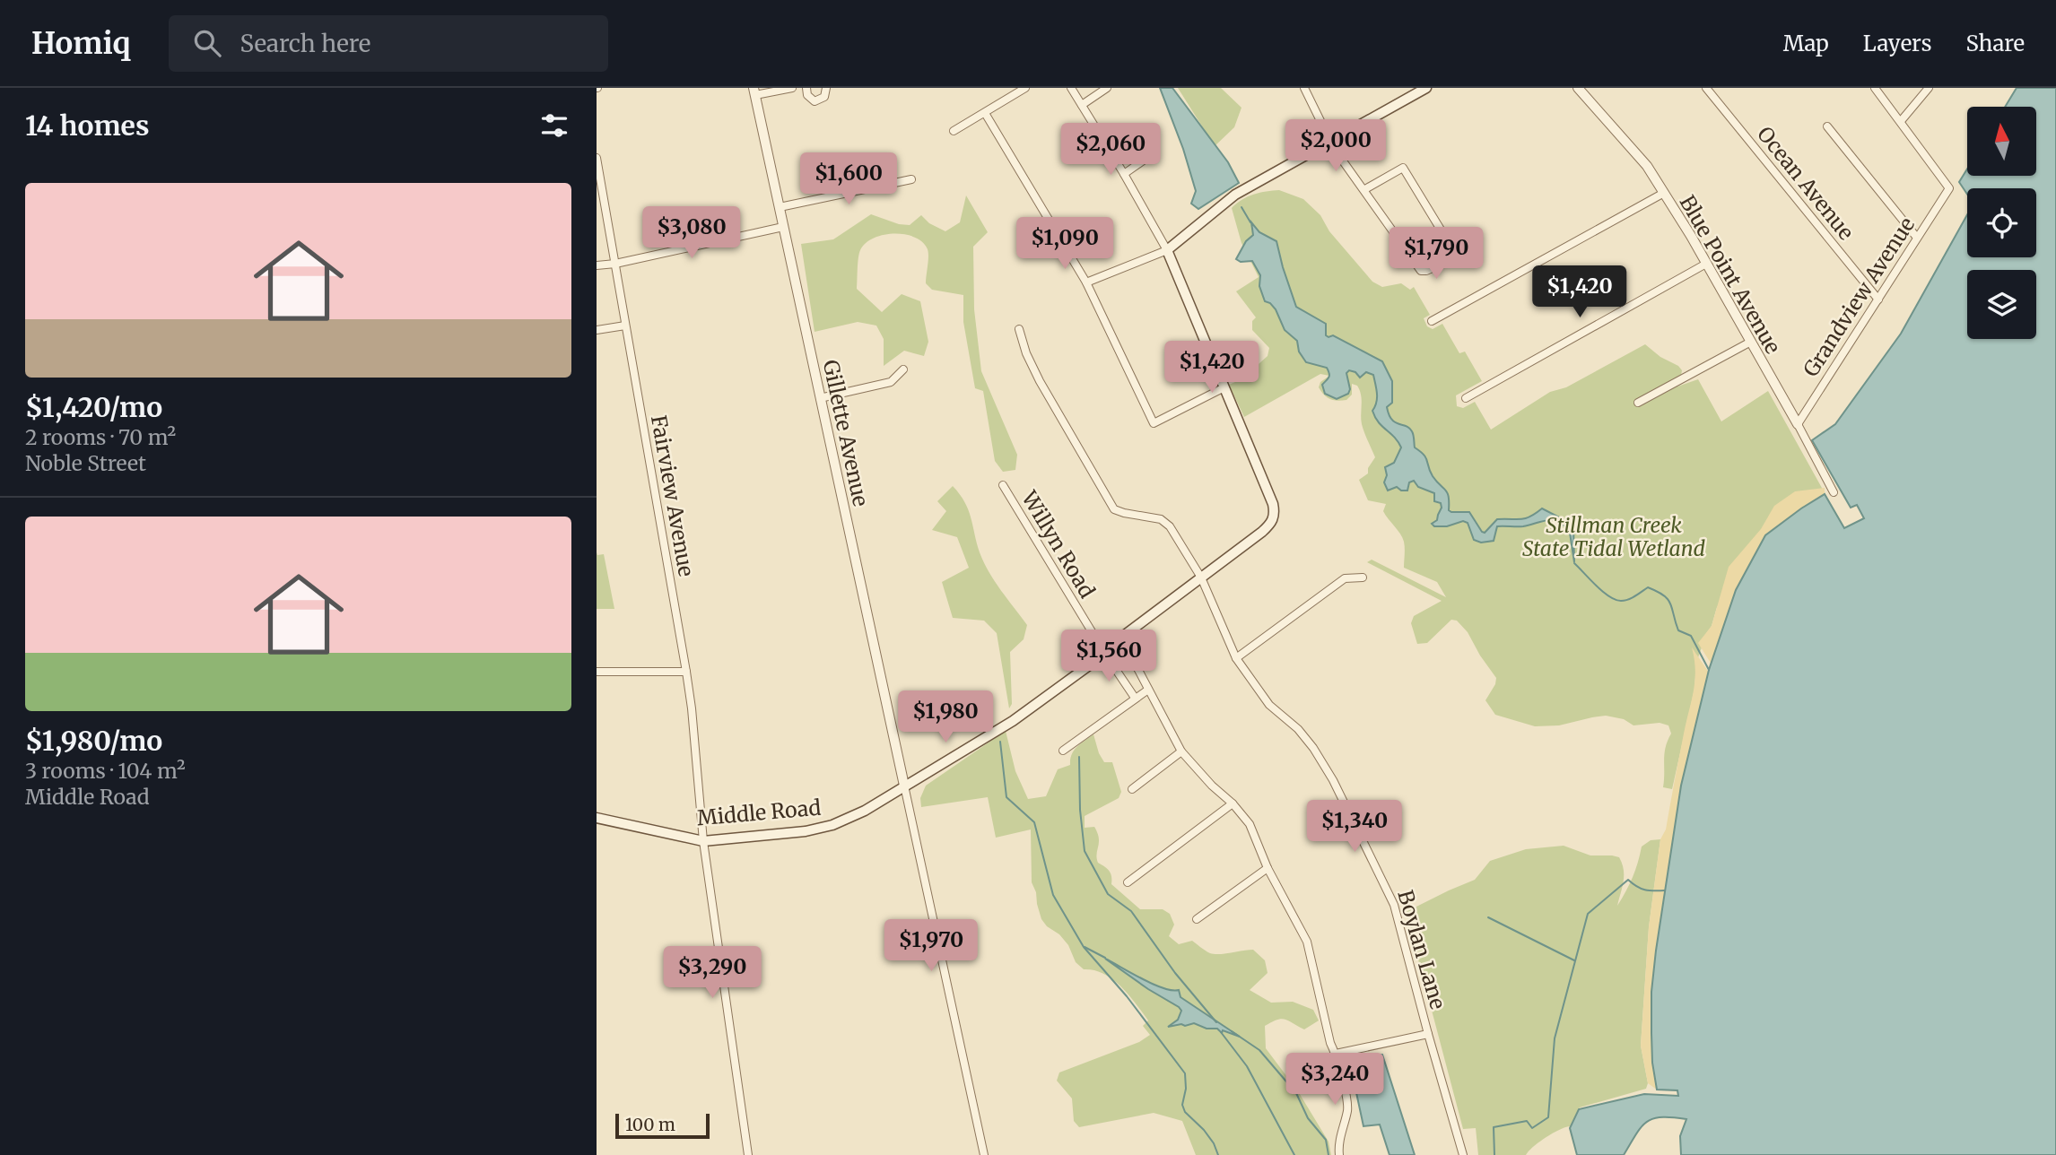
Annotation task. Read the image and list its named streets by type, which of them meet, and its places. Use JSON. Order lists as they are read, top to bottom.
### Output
{
  "streets": {
    "main road": ["Middle Road"],
    "street": [
      "Ocean Avenue",
      "Blue Point Avenue",
      "Grandview Avenue",
      "Gillette Avenue",
      "Fairview Avenue",
      "Willyn Road",
      "Boylan Lane"
    ]
  },
  "crossings": [
    ["Ocean Avenue", "Grandview Avenue"],
    ["Blue Point Avenue", "Grandview Avenue"],
    ["Gillette Avenue", "Middle Road"],
    ["Fairview Avenue", "Middle Road"],
    ["Willyn Road", "Middle Road"],
    ["Middle Road", "Boylan Lane"]
  ],
  "parks": ["Stillman Creek State Tidal Wetland"],
  "scale_bar": "100 m",
  "north": "top",
  "page": {
    "header": "Homiq",
    "search": "Search here",
    "nav": ["Map", "Layers", "Share"],
    "heading": "14 homes",
    "price": [
      "$2,000",
      "$2,060",
      "$1,600",
      "$3,080",
      "$1,090",
      "$1,790",
      "$1,420",
      "$1,420",
      "$1,560",
      "$1,980",
      "$1,340",
      "$1,970",
      "$3,290",
      "$3,240"
    ],
    "list": [
      {
        "name": "$1,420/mo",
        "note": "2 rooms · 70 m² · Noble Street"
      },
      {
        "name": "$1,980/mo",
        "note": "3 rooms · 104 m² · Middle Road"
      }
    ],
    "scale": "100 m"
  }
}
